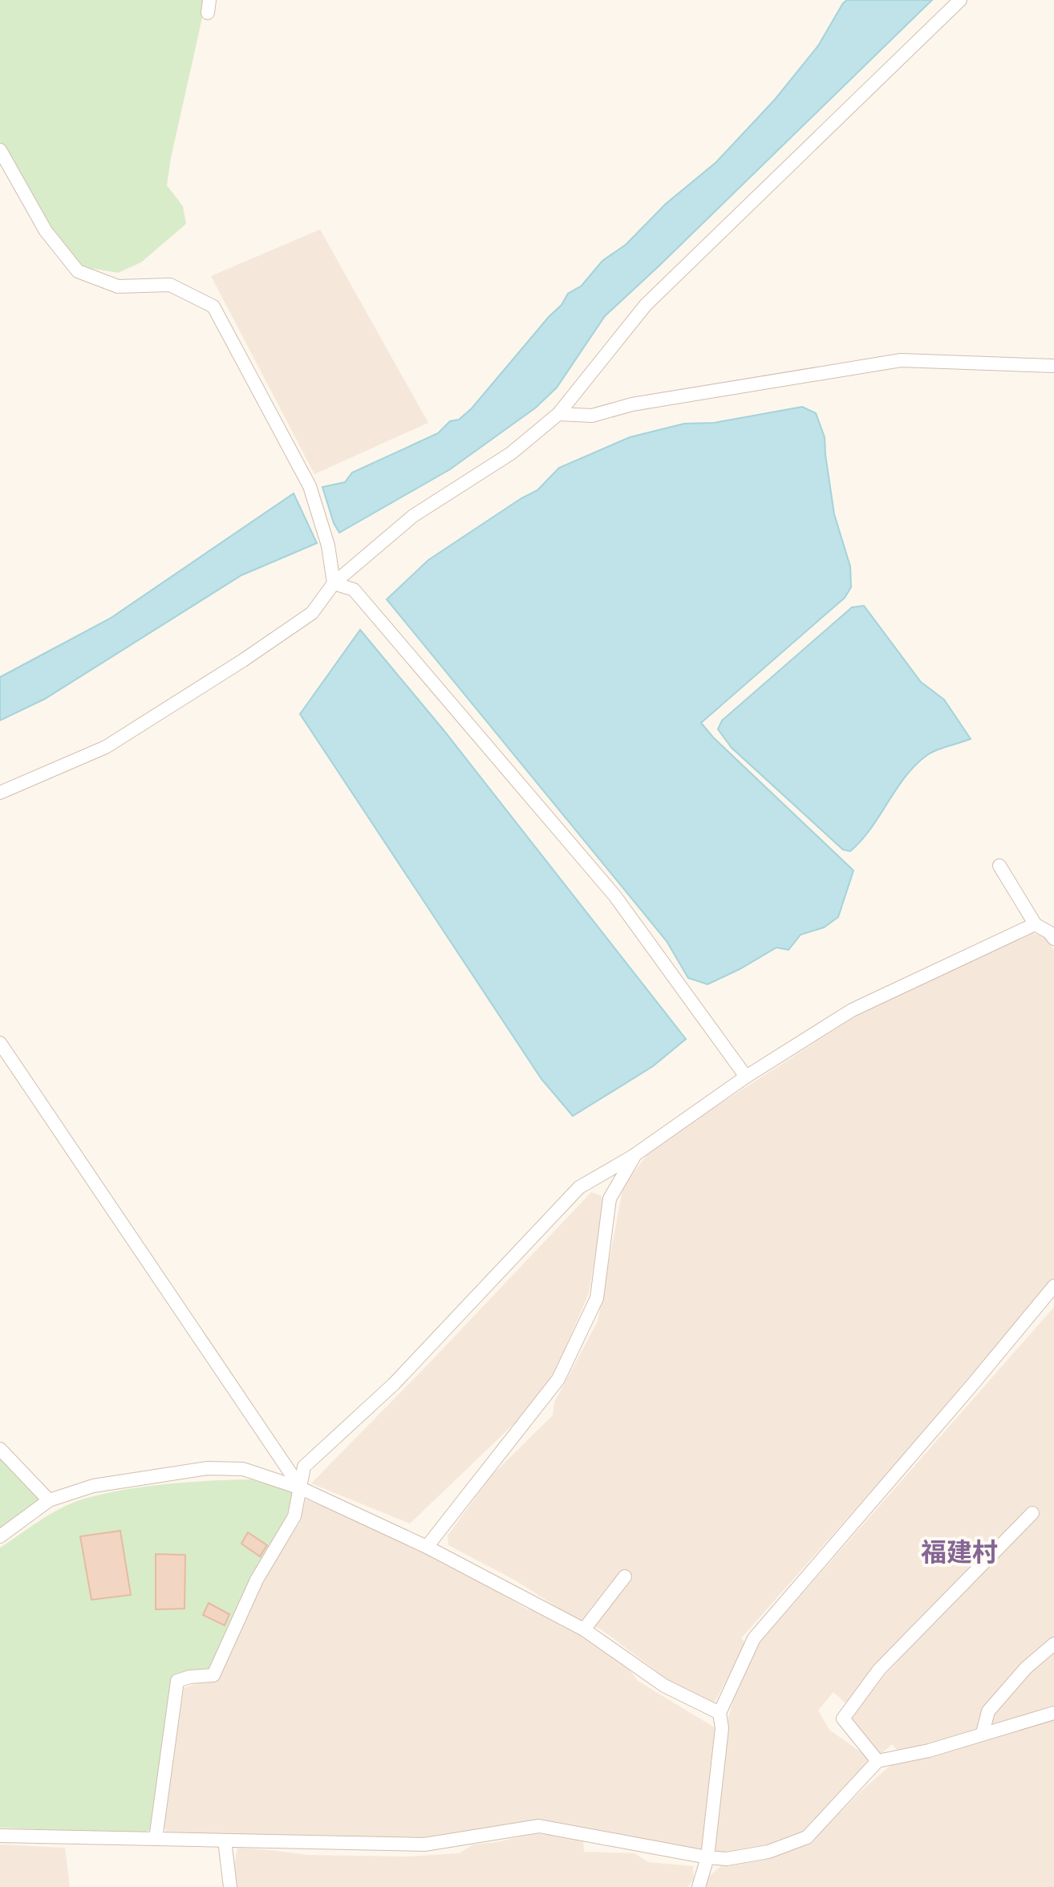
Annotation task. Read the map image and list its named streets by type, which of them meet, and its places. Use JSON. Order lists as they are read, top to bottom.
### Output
{
  "districts": ["福建村"]
}
